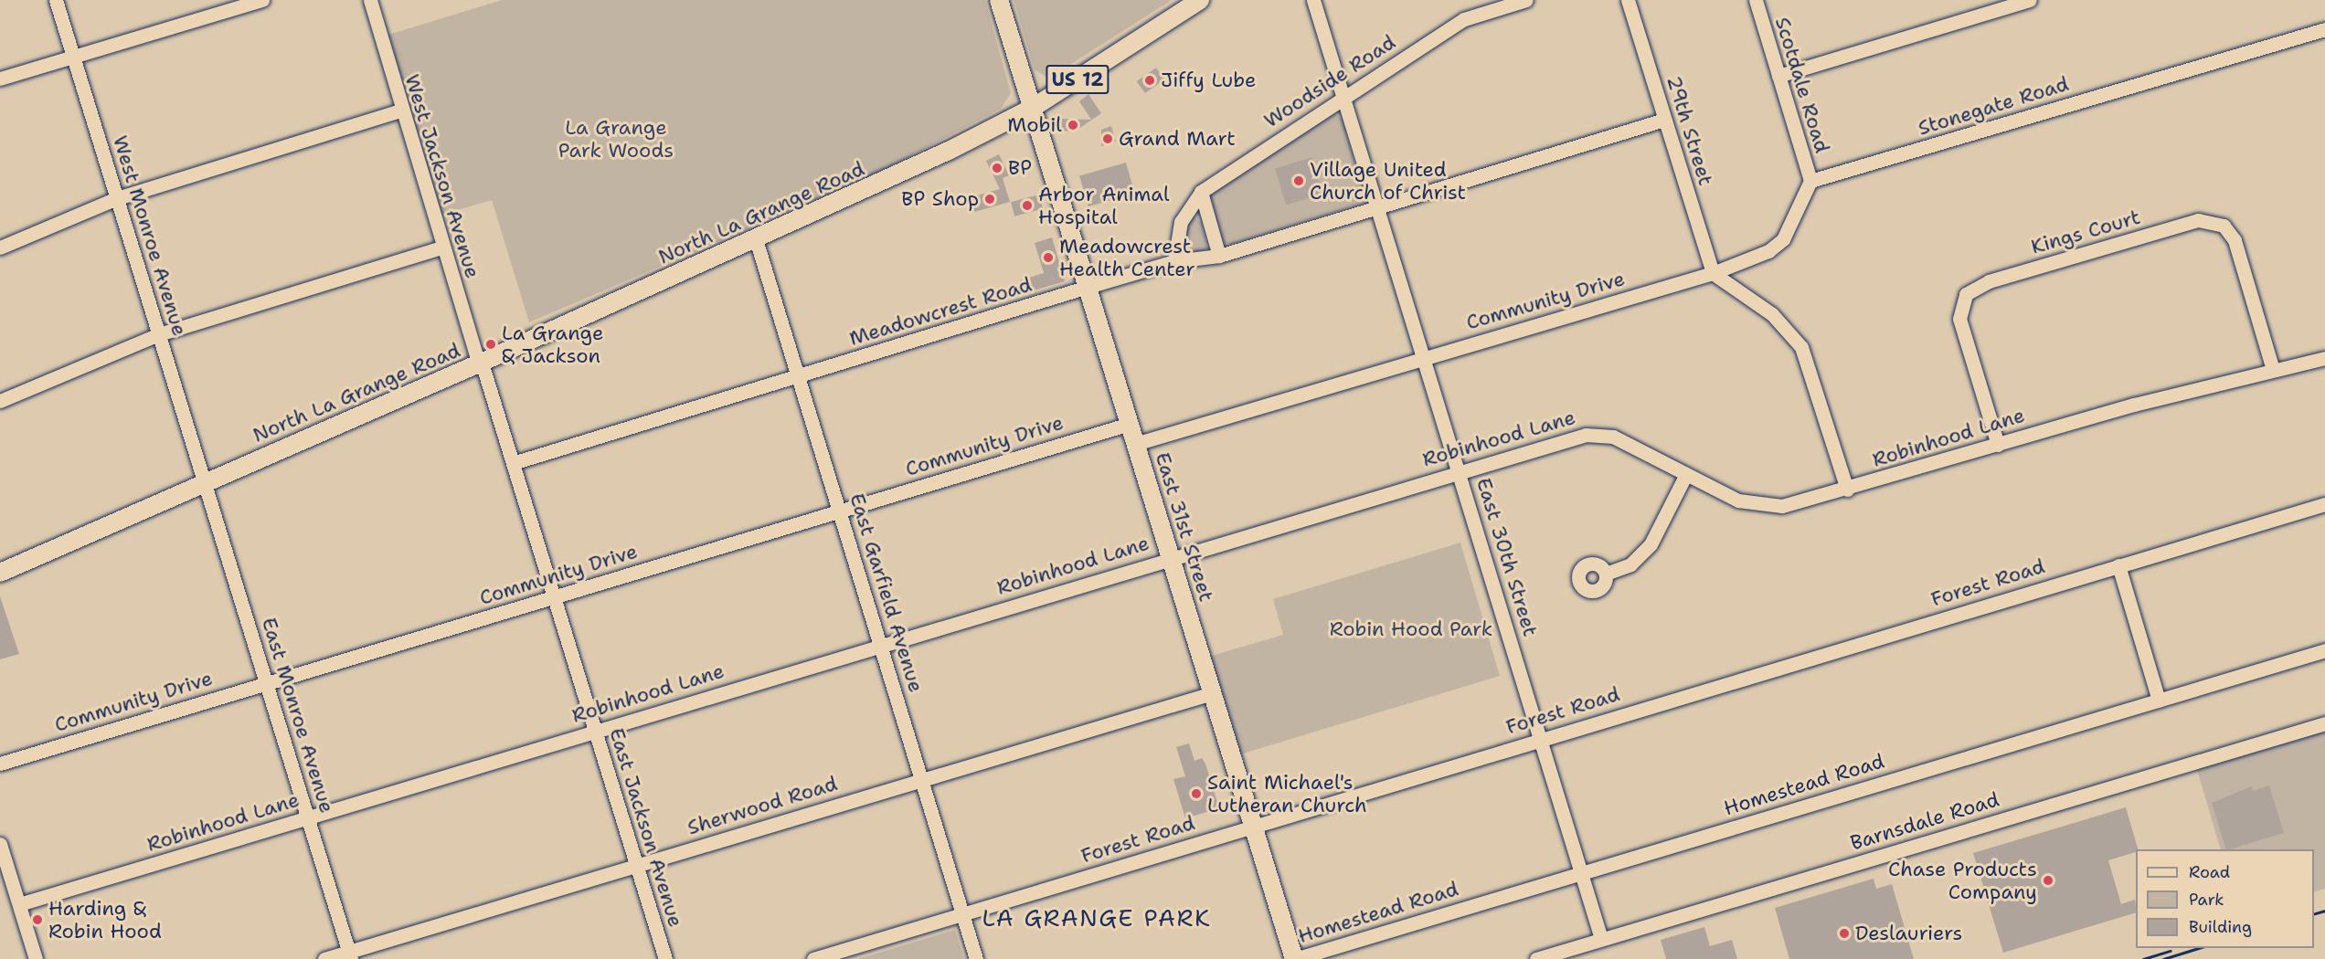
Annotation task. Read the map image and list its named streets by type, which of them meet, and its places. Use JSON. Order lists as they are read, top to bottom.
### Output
{
  "streets": {
    "main road": ["US 12", "North La Grange Road", "East 31st Street"],
    "street": [
      "Woodside Road",
      "Scotdale Road",
      "Stonegate Road",
      "29th Street",
      "West Jackson Avenue",
      "Kings Court",
      "West Monroe Avenue",
      "Community Drive",
      "Meadowcrest Road",
      "Robinhood Lane",
      "East 30th Street",
      "Forest Road",
      "East Garfield Avenue",
      "East Monroe Avenue",
      "Homestead Road",
      "Sherwood Road",
      "Barnsdale Road",
      "East Jackson Avenue"
    ]
  },
  "crossings": [
    ["US 12", "North La Grange Road"],
    ["US 12", "East 31st Street"],
    ["Woodside Road", "Meadowcrest Road"],
    ["Woodside Road", "East 30th Street"],
    ["Scotdale Road", "Stonegate Road"],
    ["29th Street", "Community Drive"],
    ["29th Street", "Meadowcrest Road"],
    ["West Jackson Avenue", "North La Grange Road"],
    ["West Jackson Avenue", "East Jackson Avenue"],
    ["North La Grange Road", "West Monroe Avenue"],
    ["North La Grange Road", "East 31st Street"],
    ["North La Grange Road", "East Garfield Avenue"],
    ["North La Grange Road", "East Monroe Avenue"],
    ["North La Grange Road", "East Jackson Avenue"],
    ["Kings Court", "Robinhood Lane"],
    ["West Monroe Avenue", "East Monroe Avenue"],
    ["Community Drive", "East 31st Street"],
    ["Community Drive", "East 30th Street"],
    ["Community Drive", "East Garfield Avenue"],
    ["Community Drive", "East Monroe Avenue"],
    ["Community Drive", "East Jackson Avenue"],
    ["Meadowcrest Road", "East 31st Street"],
    ["Meadowcrest Road", "East 30th Street"],
    ["Meadowcrest Road", "East Garfield Avenue"],
    ["Meadowcrest Road", "East Jackson Avenue"],
    ["Robinhood Lane", "East 31st Street"],
    ["Robinhood Lane", "East 30th Street"],
    ["Robinhood Lane", "East Garfield Avenue"],
    ["Robinhood Lane", "East Monroe Avenue"],
    ["Robinhood Lane", "East Jackson Avenue"],
    ["East 31st Street", "Forest Road"],
    ["East 31st Street", "Homestead Road"],
    ["East 31st Street", "Sherwood Road"],
    ["East 30th Street", "Forest Road"],
    ["East 30th Street", "Homestead Road"],
    ["East 30th Street", "Barnsdale Road"],
    ["Forest Road", "East Garfield Avenue"],
    ["East Garfield Avenue", "Sherwood Road"],
    ["East Monroe Avenue", "Sherwood Road"],
    ["Sherwood Road", "East Jackson Avenue"]
  ],
  "districts": ["LA GRANGE PARK"],
  "parks": ["La Grange Park Woods", "Robin Hood Park"],
  "places": [
    "Jiffy Lube",
    "Mobil",
    "Grand Mart",
    "BP",
    "Village United Church of Christ",
    "BP Shop",
    "Arbor Animal Hospital",
    "Meadowcrest Health Center",
    "La Grange & Jackson",
    "Saint Michael's Lutheran Church",
    "Chase Products Company",
    "Harding & Robin Hood",
    "Deslauriers"
  ],
  "legend": ["Road", "Park", "Building"]
}
